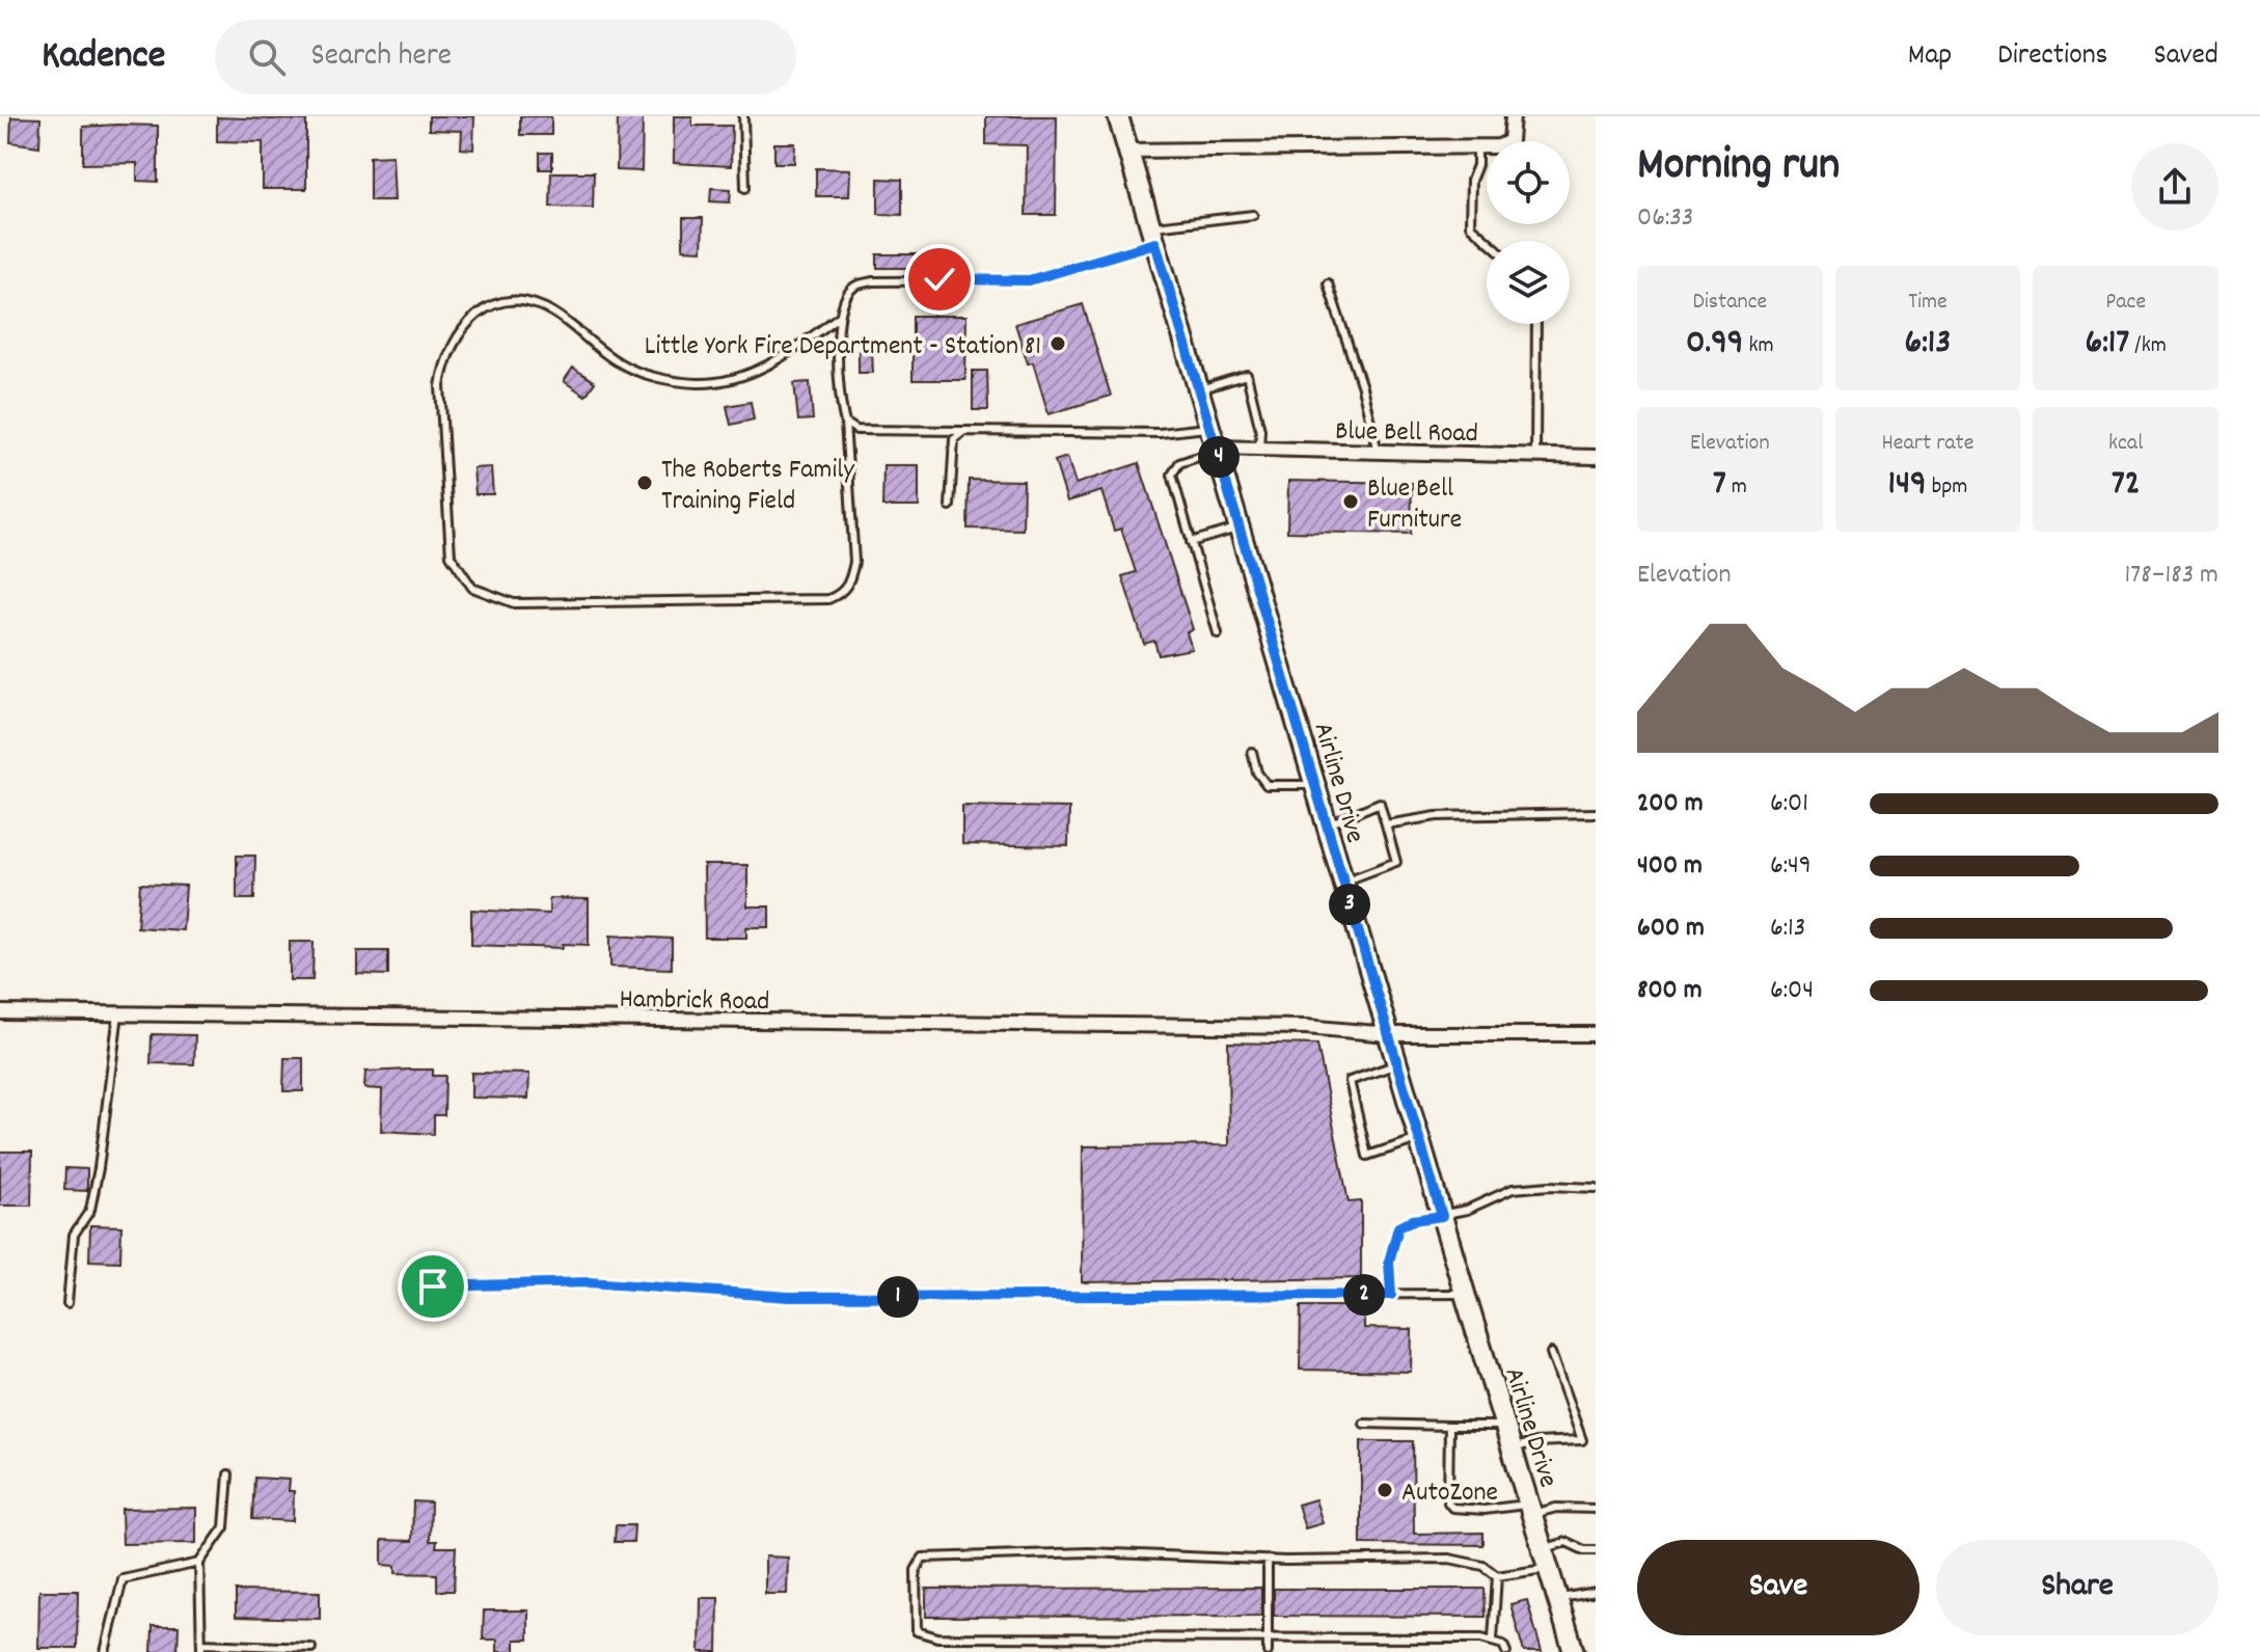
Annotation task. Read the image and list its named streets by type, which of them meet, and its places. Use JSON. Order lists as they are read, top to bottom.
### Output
{
  "streets": {
    "main road": ["Airline Drive"],
    "street": ["Blue Bell Road", "Hambrick Road"]
  },
  "crossings": [
    ["Blue Bell Road", "Airline Drive"],
    ["Airline Drive", "Hambrick Road"]
  ],
  "places": [
    "Little York Fire Department - Station 81",
    "The Roberts Family Training Field",
    "Blue Bell Furniture",
    "AutoZone"
  ],
  "page": {
    "header": "Kadence",
    "search": "Search here",
    "nav": ["Map", "Directions", "Saved"],
    "heading": ["Morning run", "06:33"],
    "stats": [
      ["Distance", "0.99 km"],
      ["Time", "6:13"],
      ["Pace", "6:17 /km"],
      ["Elevation", "7 m"],
      ["Heart rate", "149 bpm"],
      ["kcal", "72"]
    ],
    "pins": [
      "4",
      "3",
      "2",
      "1"
    ],
    "chart": ["Elevation", "178–183 m"],
    "list": [
      {
        "name": "200 m",
        "note": "6:01"
      },
      {
        "name": "400 m",
        "note": "6:49"
      },
      {
        "name": "600 m",
        "note": "6:13"
      },
      {
        "name": "800 m",
        "note": "6:04"
      }
    ],
    "buttons": ["Save", "Share"]
  }
}
